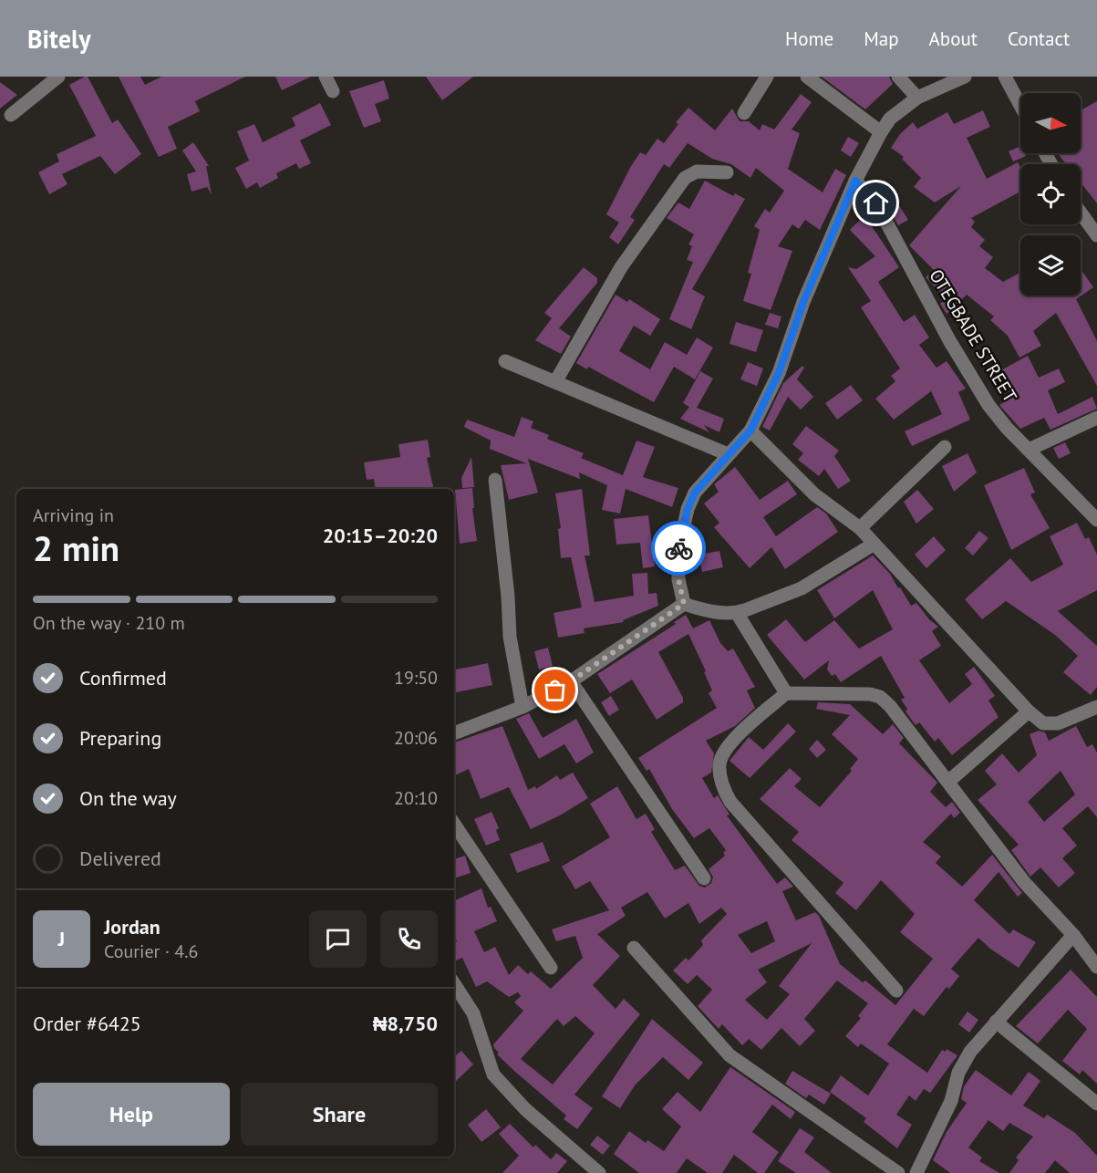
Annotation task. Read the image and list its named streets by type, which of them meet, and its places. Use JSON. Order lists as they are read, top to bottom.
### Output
{
  "streets": {
    "street": ["OTEGBADE STREET"]
  },
  "north": "right",
  "page": {
    "header": "Bitely",
    "nav": [
      "Home",
      "Map",
      "About",
      "Contact"
    ],
    "heading": ["2 min", "Arriving in", "20:15–20:20"],
    "panel": [
      "Jordan",
      "Courier · 4.6",
      "Order #6425",
      "₦8,750"
    ],
    "bar": "On the way · 210 m",
    "list": [
      ["Confirmed", "19:50"],
      ["Preparing", "20:06"],
      ["On the way", "20:10"],
      "Delivered"
    ],
    "round": "J",
    "buttons": ["Help", "Share"]
  }
}
